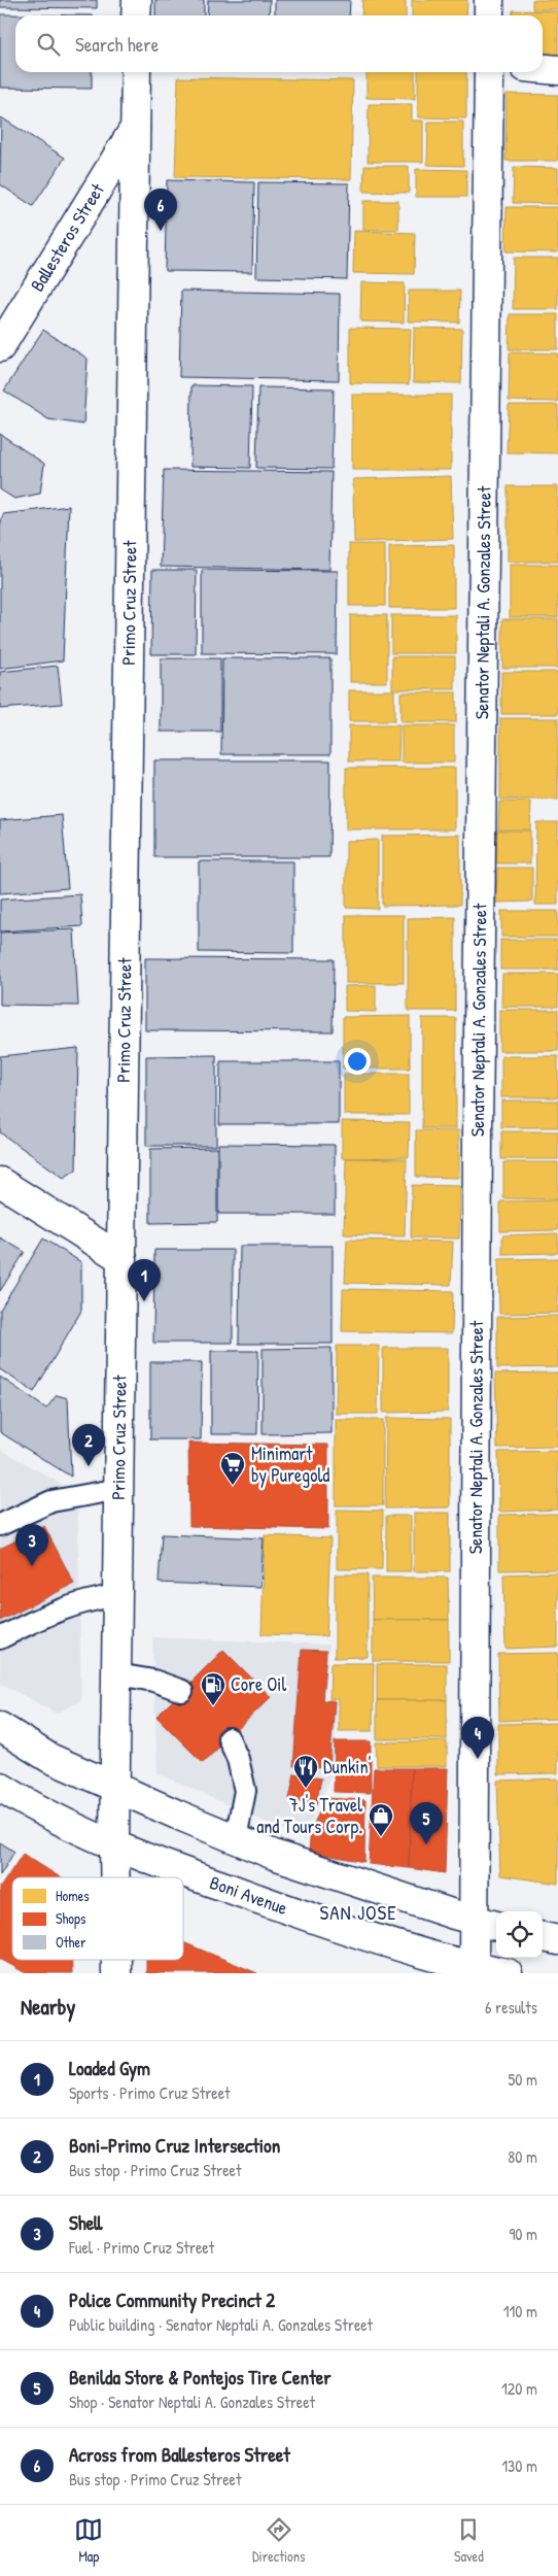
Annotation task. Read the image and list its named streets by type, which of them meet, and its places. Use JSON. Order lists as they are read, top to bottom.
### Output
{
  "streets": {
    "street": [
      "Ballesteros Street",
      "Primo Cruz Street",
      "Senator Neptali A. Gonzales Street",
      "Boni Avenue"
    ]
  },
  "crossings": [
    ["Ballesteros Street", "Primo Cruz Street"],
    ["Primo Cruz Street", "Boni Avenue"],
    ["Senator Neptali A. Gonzales Street", "Boni Avenue"]
  ],
  "districts": ["SAN JOSE"],
  "places": {
    "supermarket": ["Minimart by Puregold"],
    "fuel station": ["Core Oil"],
    "restaurant": ["Dunkin'"],
    "shop": ["7J's Travel and Tours Corp."]
  },
  "legend": ["Homes", "Shops", "Other"],
  "page": {
    "search": "Search here",
    "pins": [
      "6",
      "1",
      "2",
      "3",
      "4",
      "5"
    ],
    "heading": ["Nearby", "6 results"],
    "list": [
      {
        "mark": "1",
        "name": "Loaded Gym",
        "note": "Sports · Primo Cruz Street",
        "value": "50 m"
      },
      {
        "mark": "2",
        "name": "Boni–Primo Cruz Intersection",
        "note": "Bus stop · Primo Cruz Street",
        "value": "80 m"
      },
      {
        "mark": "3",
        "name": "Shell",
        "note": "Fuel · Primo Cruz Street",
        "value": "90 m"
      },
      {
        "mark": "4",
        "name": "Police Community Precinct 2",
        "note": "Public building · Senator Neptali A. Gonzales Street",
        "value": "110 m"
      },
      {
        "mark": "5",
        "name": "Benilda Store & Pontejos Tire Center",
        "note": "Shop · Senator Neptali A. Gonzales Street",
        "value": "120 m"
      },
      {
        "mark": "6",
        "name": "Across from Ballesteros Street",
        "note": "Bus stop · Primo Cruz Street",
        "value": "130 m"
      }
    ],
    "nav": ["Map", "Directions", "Saved"]
  }
}
